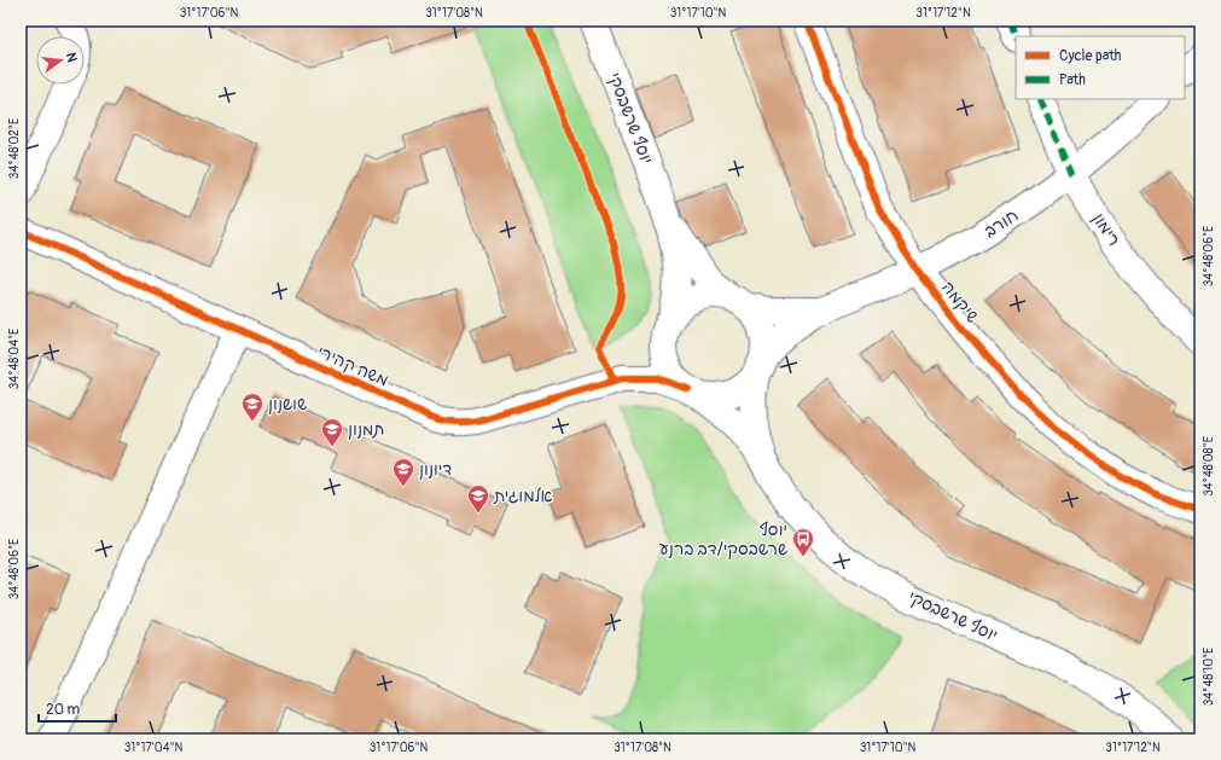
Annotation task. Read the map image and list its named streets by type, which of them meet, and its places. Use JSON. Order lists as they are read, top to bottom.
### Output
{
  "streets": {
    "street": [
      "יוסף שרשבסקי",
      "חורב",
      "רימון",
      "שיקמה",
      "משה קהירי"
    ]
  },
  "crossings": [
    ["יוסף שרשבסקי", "חורב"],
    ["יוסף שרשבסקי", "משה קהירי"],
    ["חורב", "רימון"],
    ["חורב", "שיקמה"],
    ["חורב", "משה קהירי"]
  ],
  "places": {
    "school or university": [
      "שושנון",
      "תמנון",
      "דיונון",
      "אלמוגית"
    ],
    "bus stop": ["יוסף שרשבסקי/דב ברנע"]
  },
  "legend": ["Cycle path", "Path"],
  "scale_bar": "20 m",
  "north": "right",
  "coordinates": [
    "31°17'06\"N",
    "31°17'08\"N",
    "31°17'10\"N",
    "31°17'12\"N",
    "34°48'02\"E",
    "34°48'06\"E",
    "34°48'04\"E",
    "34°48'08\"E",
    "34°48'10\"E",
    "31°17'04\"N"
  ]
}
